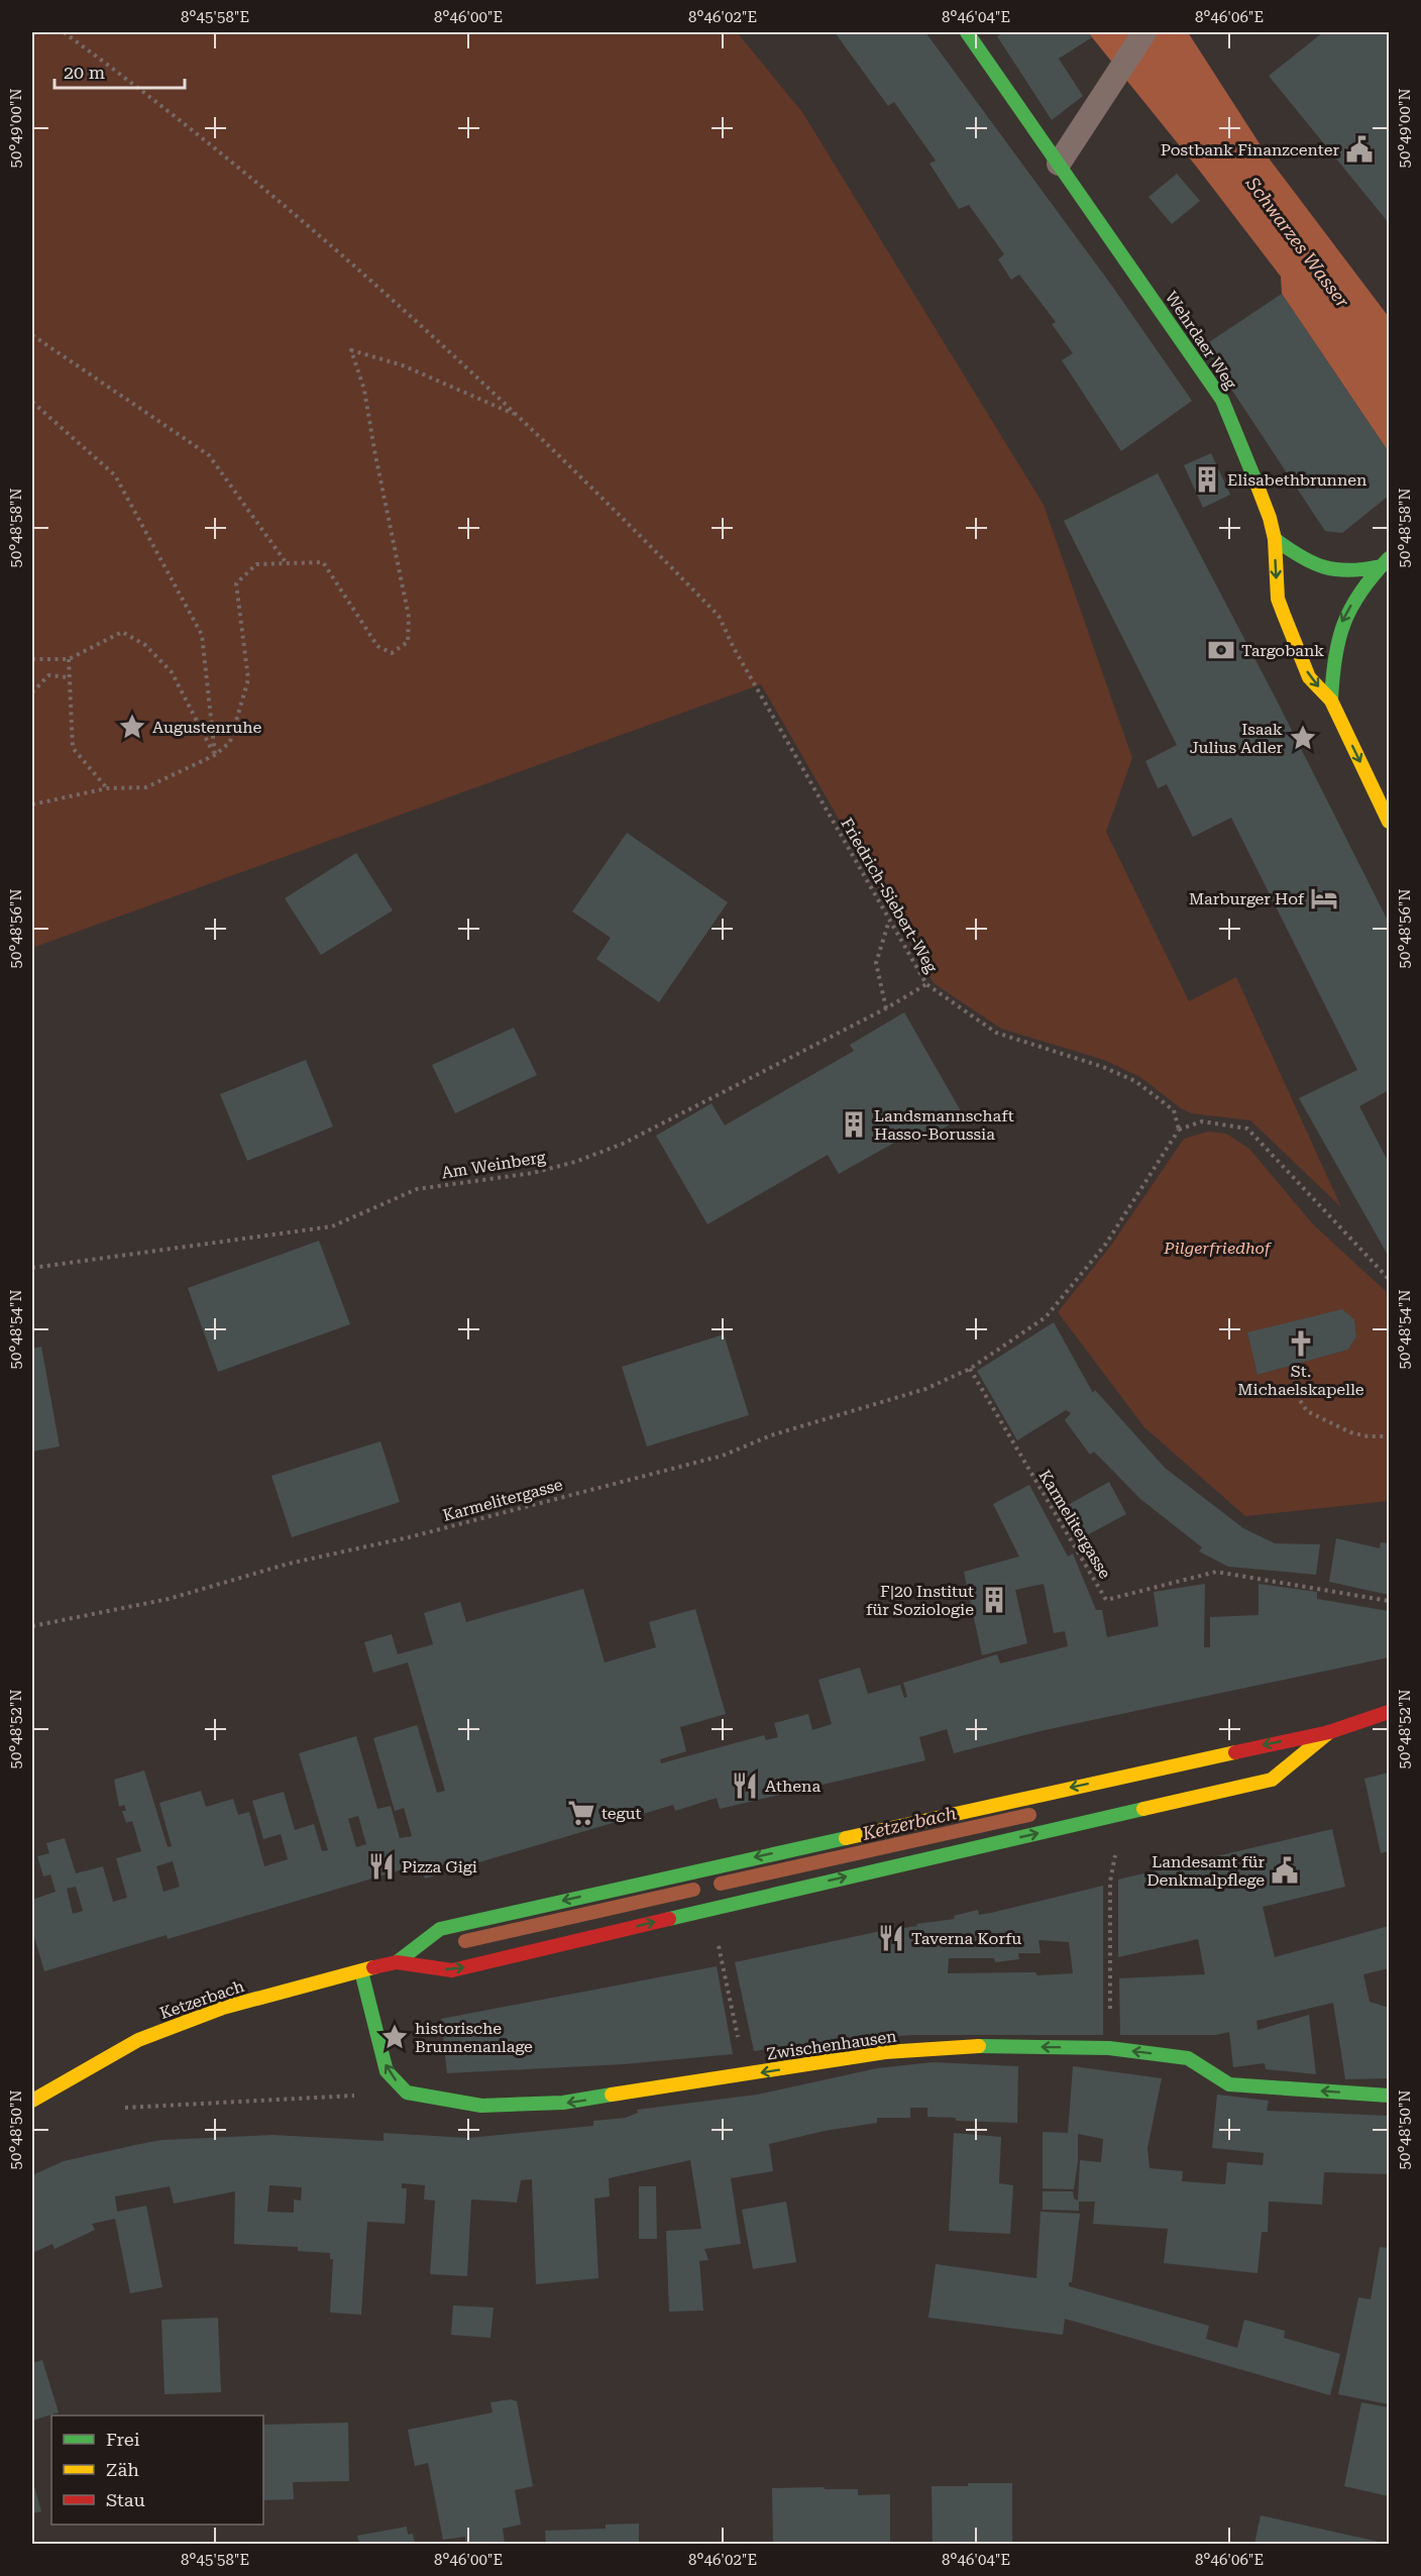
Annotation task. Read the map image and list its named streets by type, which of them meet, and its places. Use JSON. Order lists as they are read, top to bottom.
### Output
{
  "streets": {
    "main road": ["Wehrdaer Weg", "Ketzerbach", "Zwischenhausen"],
    "path": ["Friedrich-Siebert-Weg", "Am Weinberg", "Karmelitergasse"]
  },
  "crossings": [
    ["Friedrich-Siebert-Weg", "Am Weinberg"],
    ["Friedrich-Siebert-Weg", "Karmelitergasse"]
  ],
  "one_way": ["Zwischenhausen"],
  "water": ["Schwarzes Wasser", "Ketzerbach"],
  "parks": ["Pilgerfriedhof"],
  "places": {
    "public building": ["Postbank Finanzcenter", "Landesamt für Denkmalpflege"],
    "building": ["Elisabethbrunnen", "Landsmannschaft Hasso-Borussia", "F|20 Institut für Soziologie"],
    "bank": ["Targobank"],
    "place": ["Augustenruhe", "Isaak Julius Adler", "historische Brunnenanlage"],
    "hotel": ["Marburger Hof"],
    "church": ["St. Michaelskapelle"],
    "restaurant": ["Athena", "Pizza Gigi", "Taverna Korfu"],
    "supermarket": ["tegut"]
  },
  "legend": ["Frei", "Zäh", "Stau"],
  "scale_bar": "20 m",
  "coordinates": [
    "8°45'58\"E",
    "8°46'00\"E",
    "8°46'02\"E",
    "8°46'04\"E",
    "8°46'06\"E",
    "50°49'00\"N",
    "50°48'58\"N",
    "50°48'56\"N",
    "50°48'54\"N",
    "50°48'52\"N",
    "50°48'50\"N"
  ]
}
